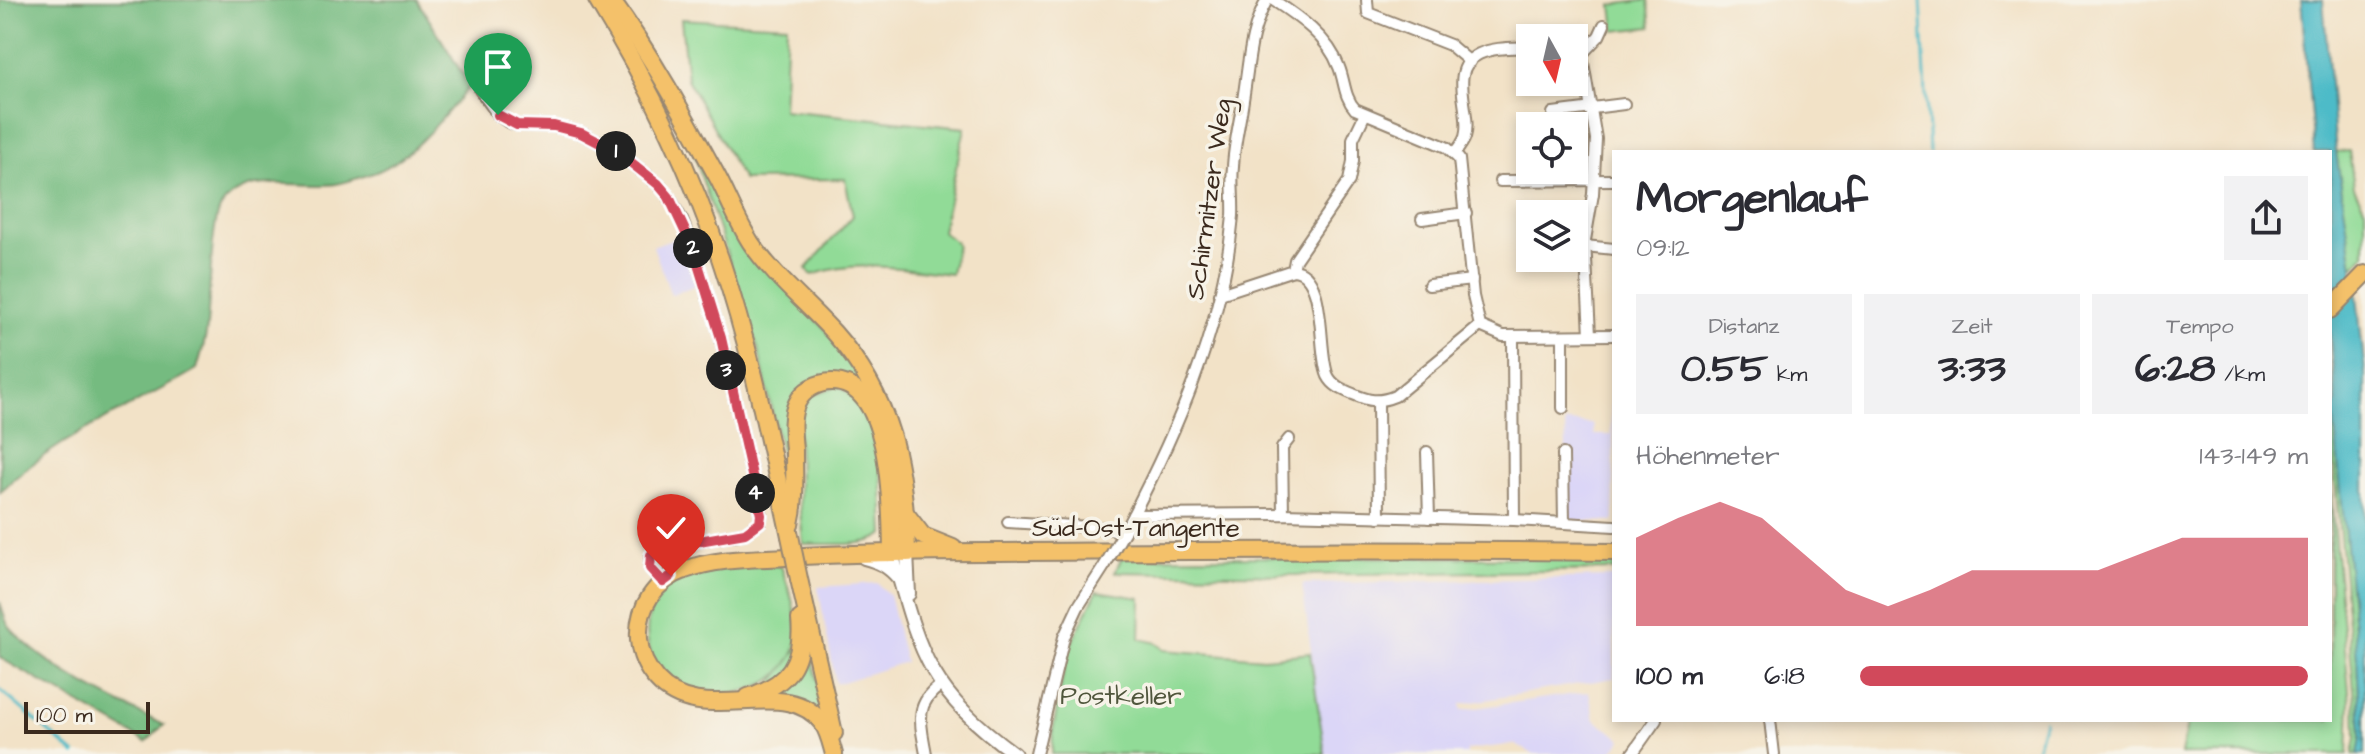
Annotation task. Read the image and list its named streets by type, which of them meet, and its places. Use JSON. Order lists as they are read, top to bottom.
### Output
{
  "streets": {
    "main road": ["Süd-Ost-Tangente"],
    "street": ["Schirmitzer Weg"]
  },
  "parks": ["Postkeller"],
  "scale_bar": "100 m",
  "north": "bottom",
  "page": {
    "pins": [
      "1",
      "2",
      "3",
      "4"
    ],
    "heading": ["Morgenlauf", "09:12"],
    "stats": [
      ["Distanz", "0.55 km"],
      ["Zeit", "3:33"],
      ["Tempo", "6:28 /km"]
    ],
    "chart": ["Höhenmeter", "143–149 m"],
    "list": [
      {
        "name": "100 m",
        "note": "6:18"
      }
    ],
    "scale": "100 m"
  }
}
